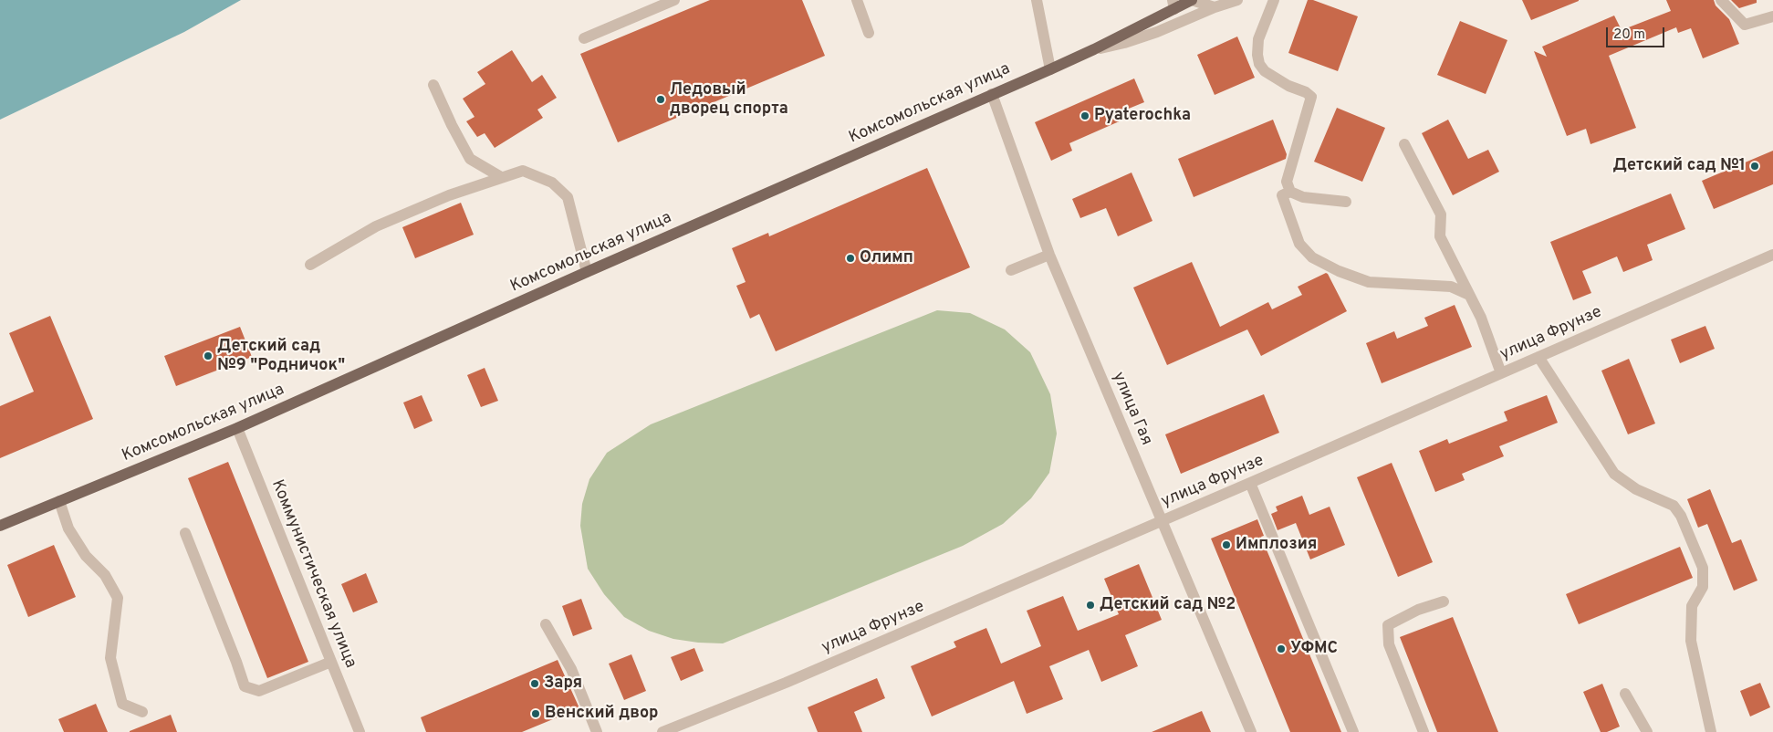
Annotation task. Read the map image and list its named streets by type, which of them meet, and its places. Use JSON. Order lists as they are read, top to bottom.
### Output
{
  "streets": {
    "main road": ["Комсомольская улица"],
    "street": ["улица Фрунзе", "улица Гая", "Коммунистическая улица"]
  },
  "crossings": [
    ["Комсомольская улица", "улица Гая"],
    ["Комсомольская улица", "Коммунистическая улица"],
    ["улица Фрунзе", "улица Гая"]
  ],
  "places": [
    "Ледовый дворец спорта",
    "Pyaterochka",
    "Детский сад №1",
    "Олимп",
    "Детский сад №9 \"Родничок\"",
    "Имплозия",
    "Детский сад №2",
    "УФМС",
    "Заря",
    "Венский двор"
  ],
  "scale_bar": "20 m"
}
